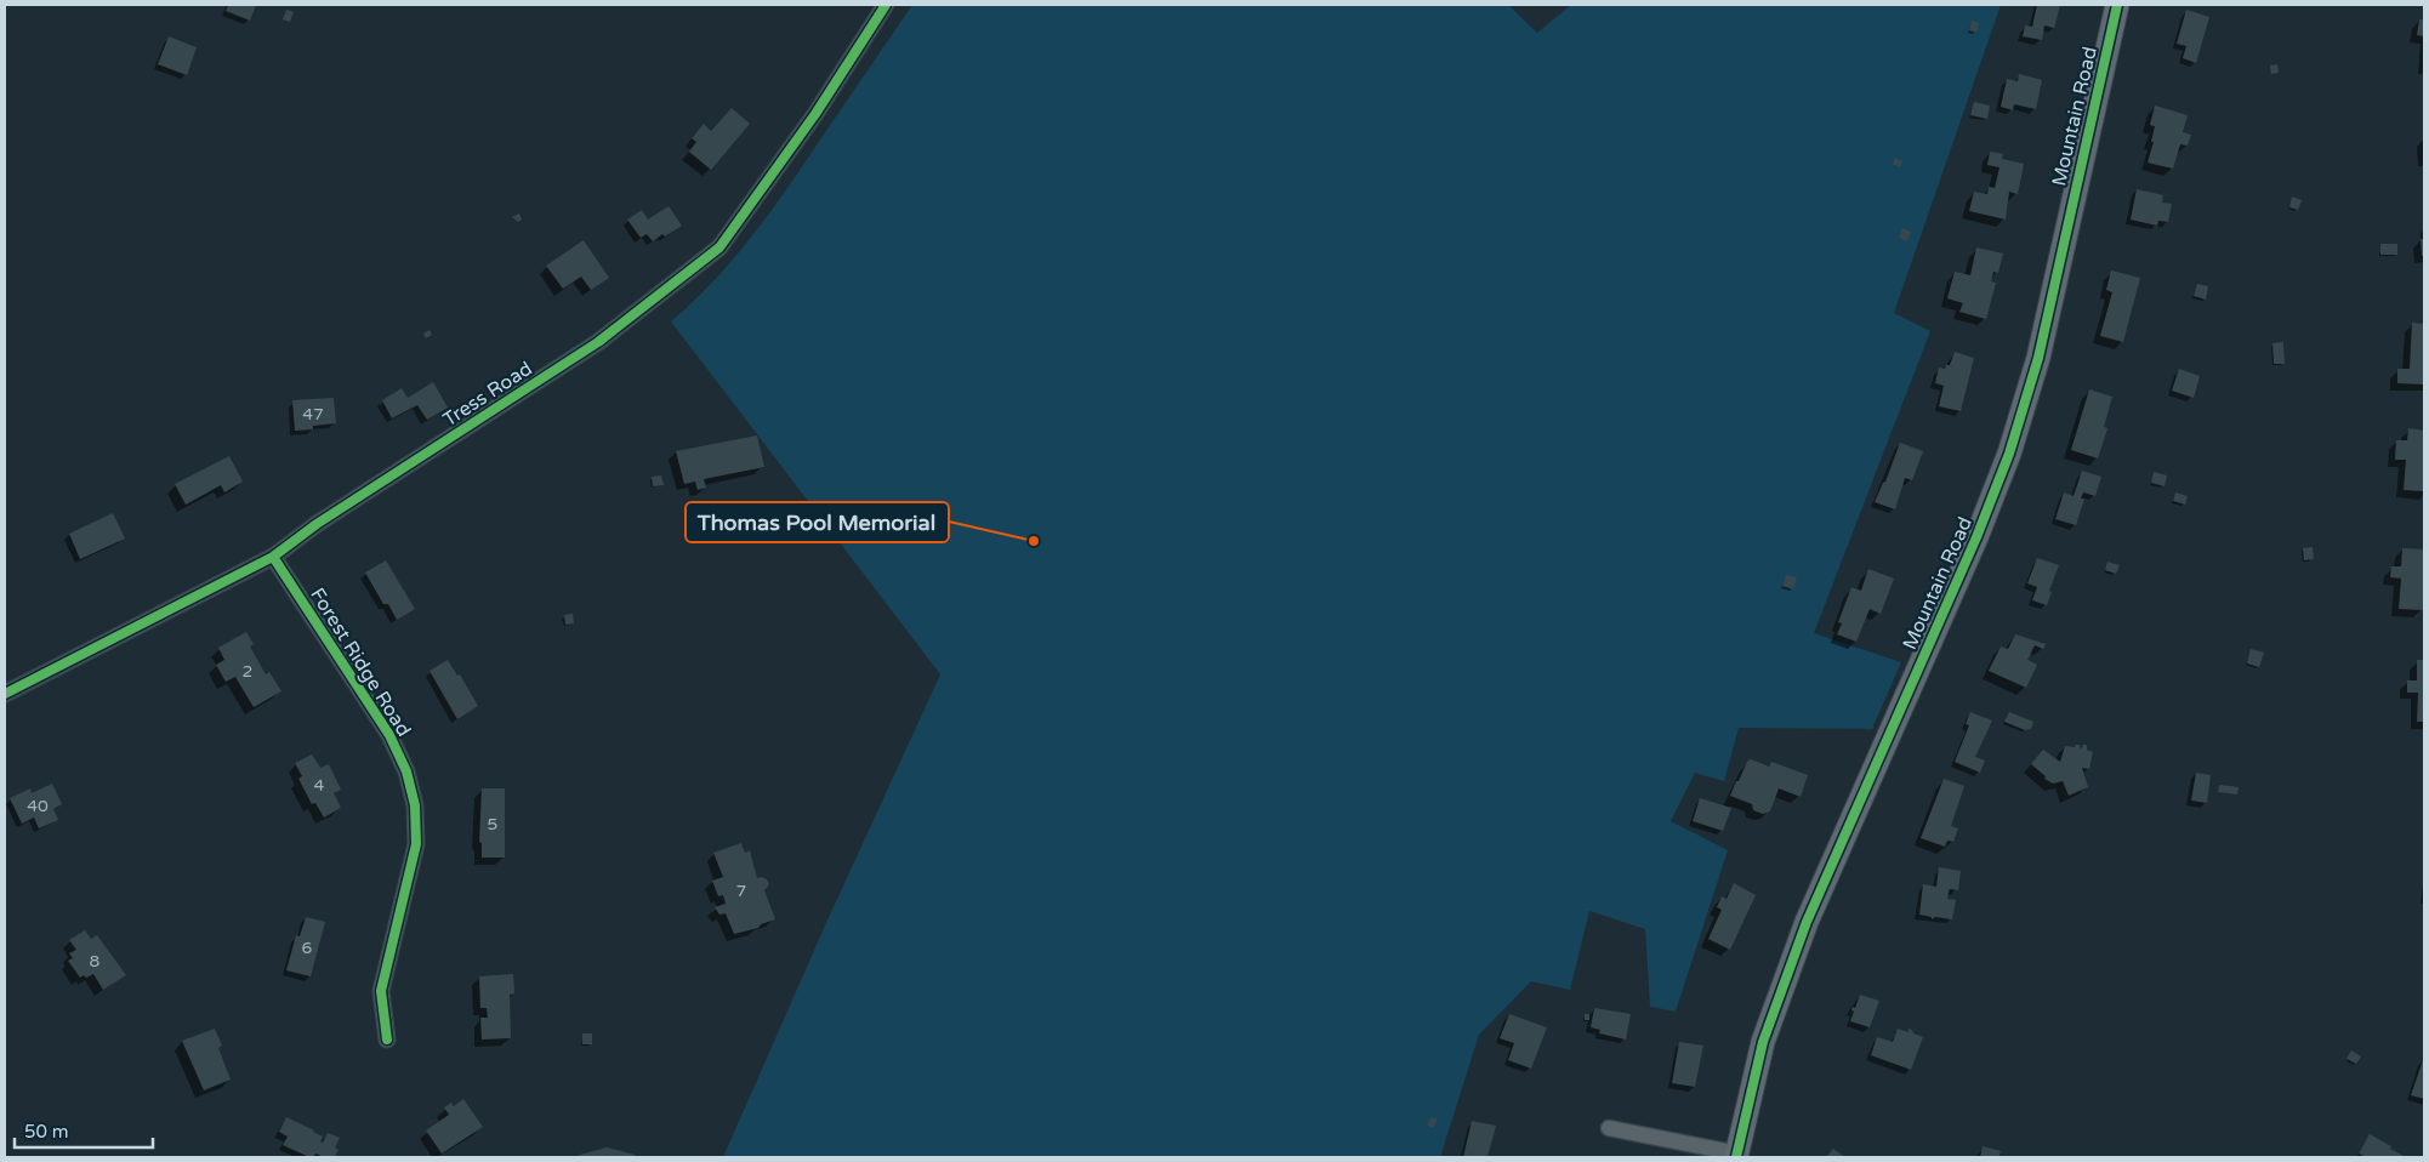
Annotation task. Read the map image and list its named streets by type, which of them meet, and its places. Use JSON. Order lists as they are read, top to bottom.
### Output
{
  "streets": {
    "main road": ["Mountain Road"],
    "street": ["Tress Road", "Forest Ridge Road"]
  },
  "crossings": [
    ["Tress Road", "Forest Ridge Road"]
  ],
  "places": ["Thomas Pool Memorial"],
  "house_numbers": [
    "47",
    "2",
    "4",
    "40",
    "5",
    "7",
    "6",
    "8"
  ],
  "scale_bar": "50 m"
}
